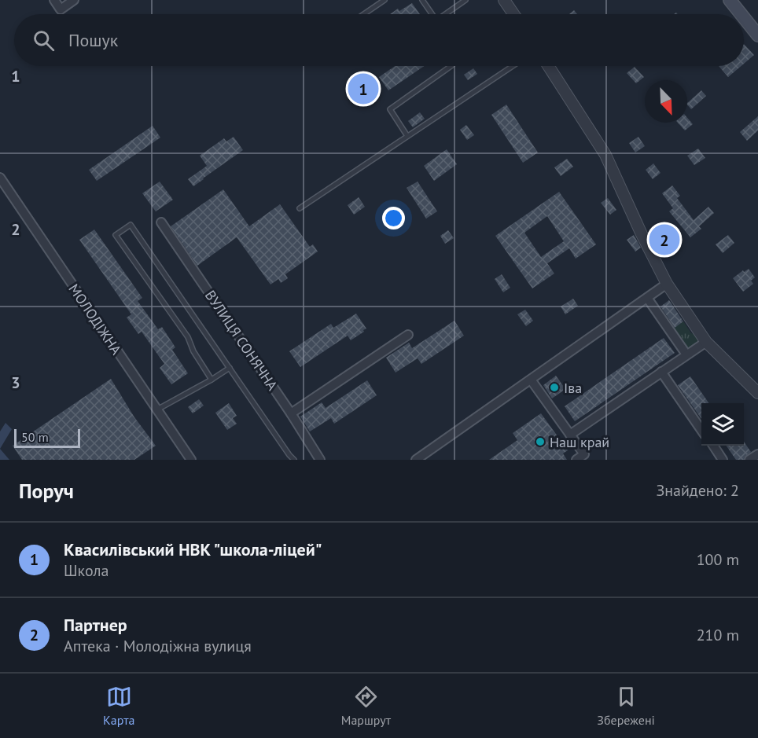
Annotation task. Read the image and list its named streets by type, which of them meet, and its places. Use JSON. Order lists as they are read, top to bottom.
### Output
{
  "streets": {
    "street": ["МОЛОДІЖНА", "ВУЛИЦЯ СОНЯЧНА"]
  },
  "places": ["Іва", "Наш край"],
  "scale_bar": "50 m",
  "north": "bottom right",
  "page": {
    "search": "Пошук",
    "pins": ["1", "2"],
    "scale": "50 m",
    "heading": ["Поруч", "Знайдено: 2"],
    "list": [
      {
        "mark": "1",
        "name": "Квасилівський НВК \"школа-ліцей\"",
        "note": "Школа",
        "value": "100 m"
      },
      {
        "mark": "2",
        "name": "Партнер",
        "note": "Аптека · Молодіжна вулиця",
        "value": "210 m"
      }
    ],
    "nav": ["Карта", "Маршрут", "Збережені"]
  },
  "grid": {
    "rows": ["1", "2", "3"]
  }
}
